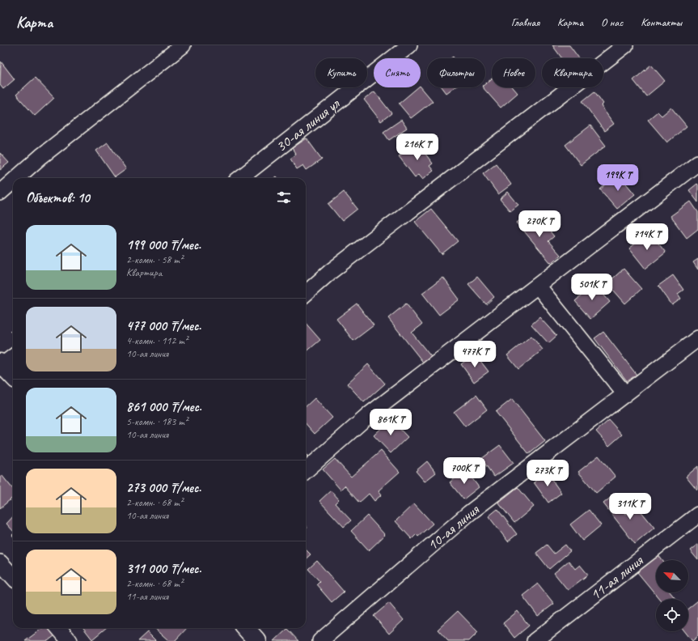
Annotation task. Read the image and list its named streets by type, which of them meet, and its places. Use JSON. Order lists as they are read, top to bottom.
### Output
{
  "streets": {
    "street": ["30-ая линия ул", "10-ая линия", "11-ая линия"]
  },
  "north": "top left",
  "page": {
    "header": "Карта",
    "nav": [
      "Главная",
      "Карта",
      "О нас",
      "Контакты"
    ],
    "chip": [
      "Купить",
      "Снять",
      "Фильтры",
      "Новое",
      "Квартира"
    ],
    "price": [
      "216K ₸",
      "199K ₸",
      "270K ₸",
      "714K ₸",
      "501K ₸",
      "477K ₸",
      "861K ₸",
      "700K ₸",
      "273K ₸",
      "311K ₸"
    ],
    "heading": "Объектов: 10",
    "list": [
      {
        "name": "199 000 ₸/мес.",
        "note": "2-комн. · 58 m² · Квартира"
      },
      {
        "name": "477 000 ₸/мес.",
        "note": "4-комн. · 112 m² · 10-ая линия"
      },
      {
        "name": "861 000 ₸/мес.",
        "note": "5-комн. · 183 m² · 10-ая линия"
      },
      {
        "name": "273 000 ₸/мес.",
        "note": "2-комн. · 68 m² · 10-ая линия"
      },
      {
        "name": "311 000 ₸/мес.",
        "note": "2-комн. · 68 m² · 11-ая линия"
      }
    ]
  }
}
